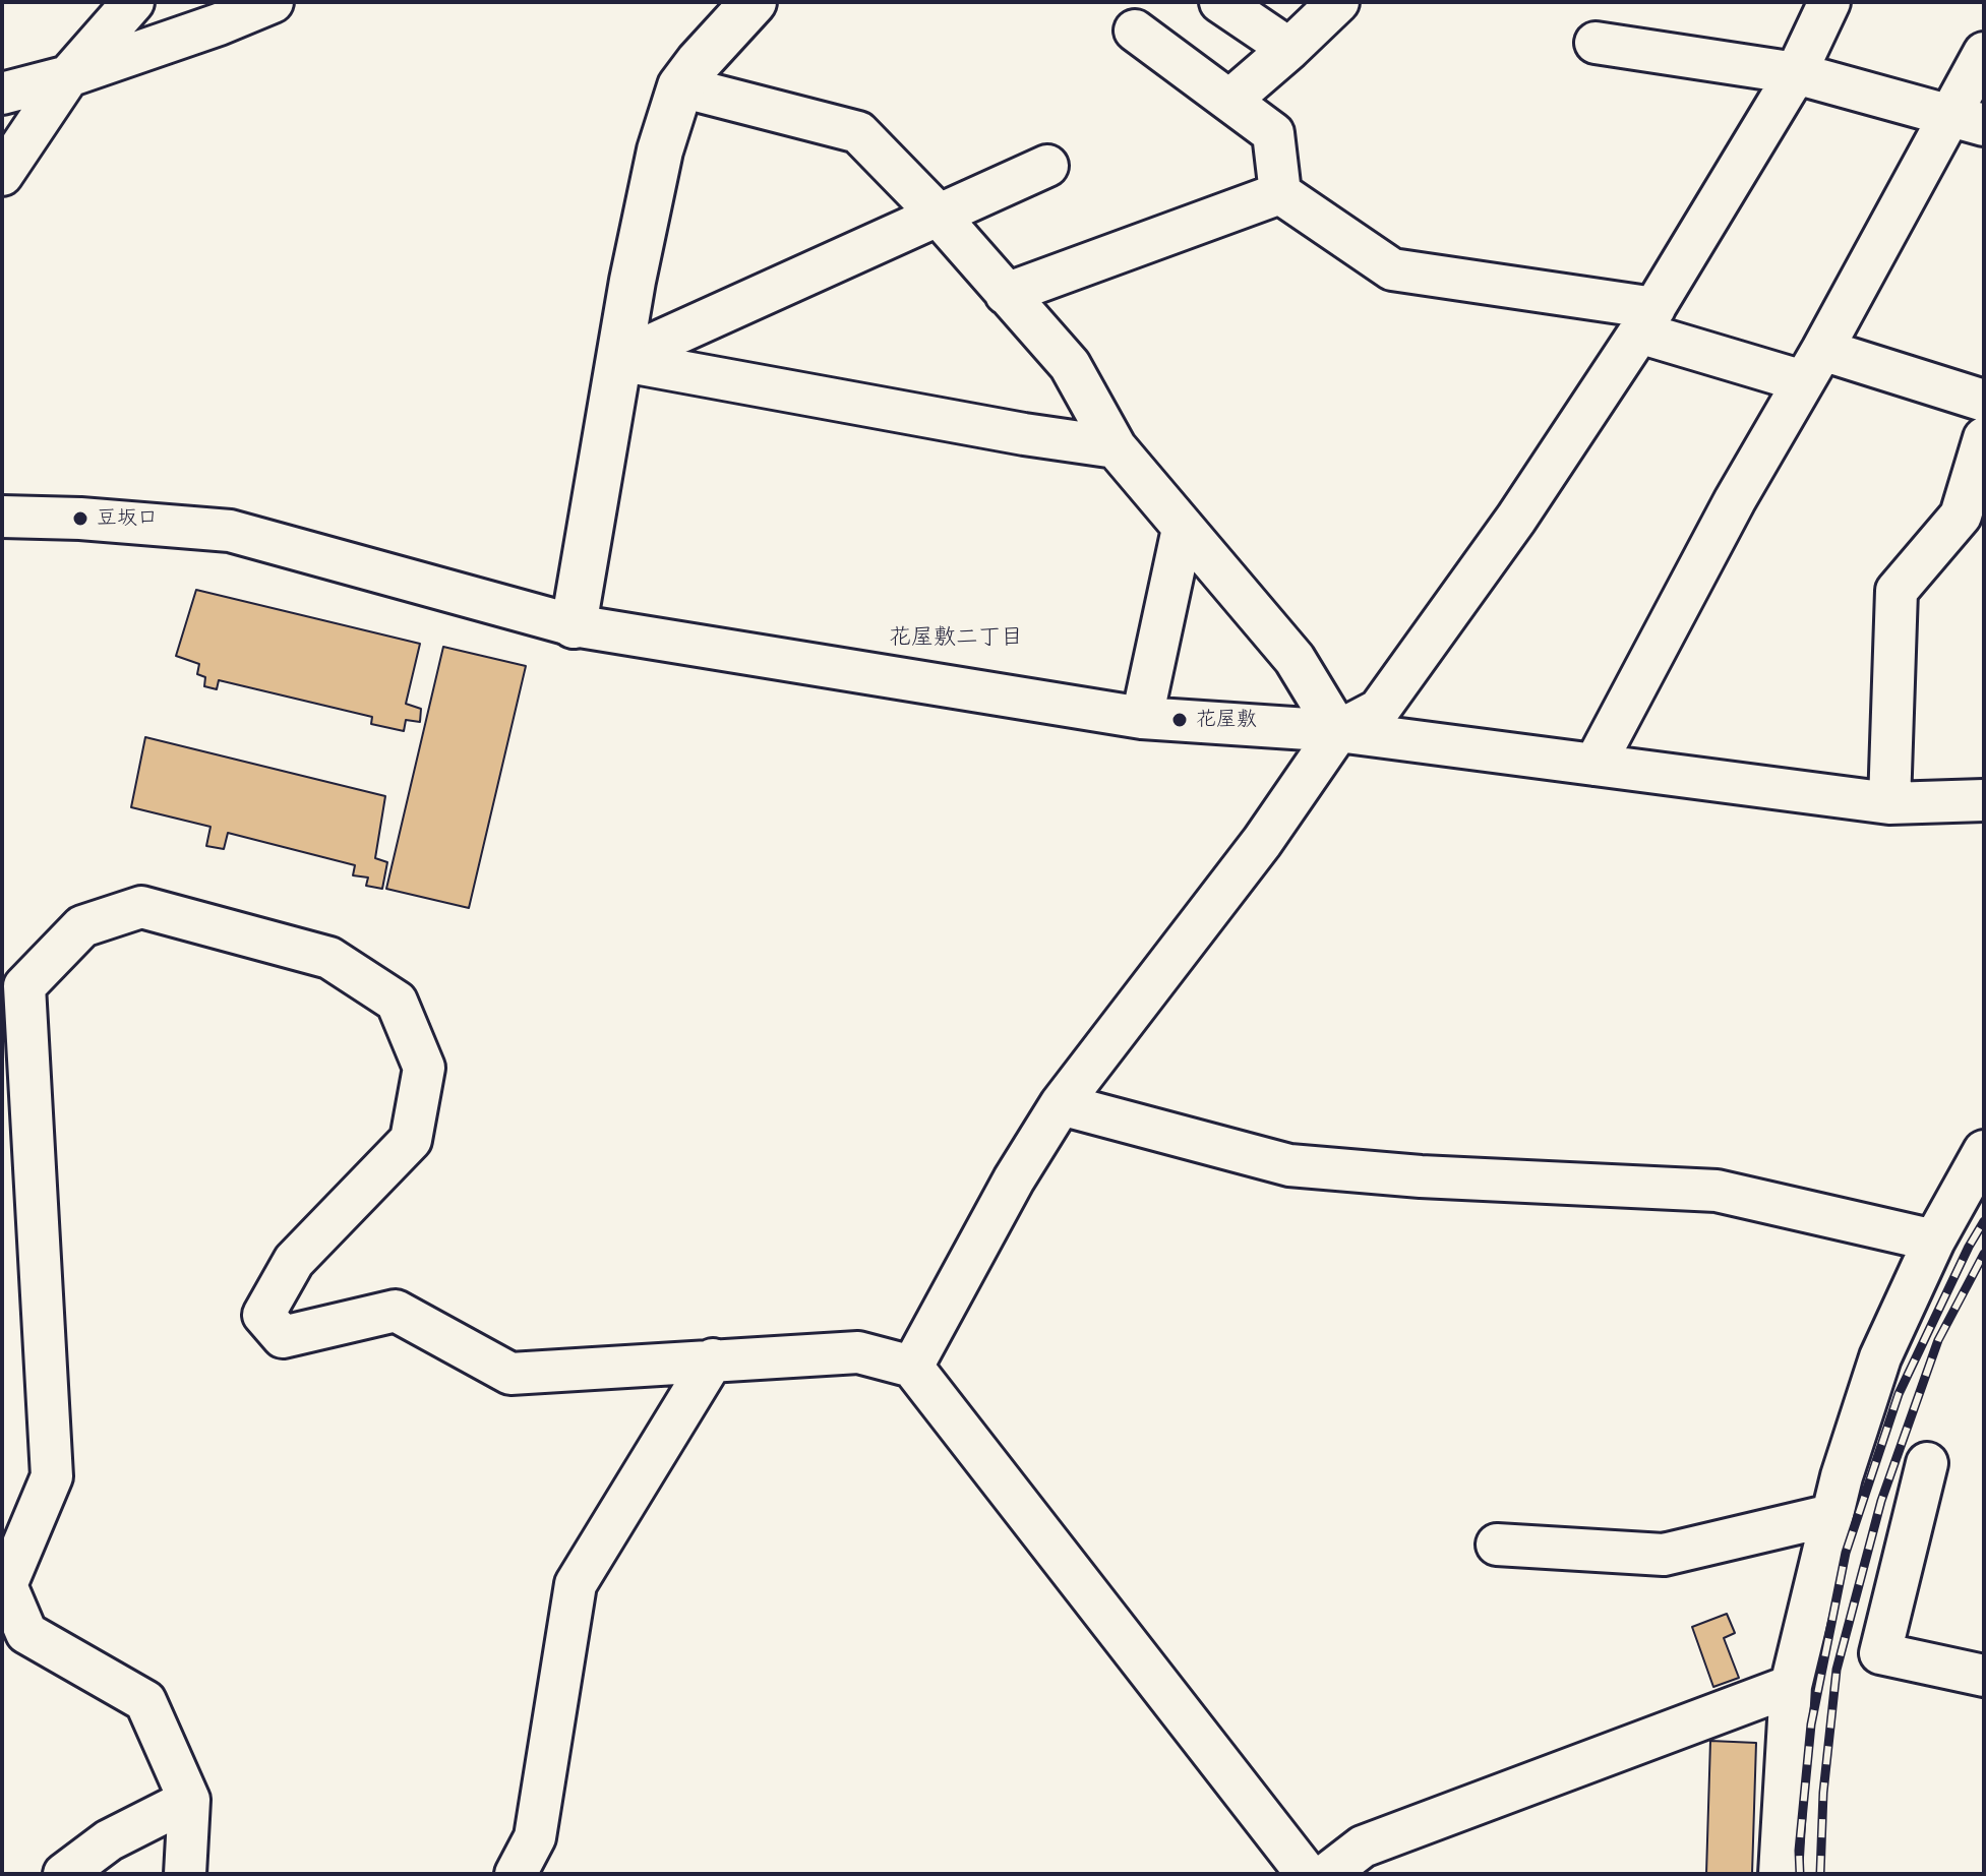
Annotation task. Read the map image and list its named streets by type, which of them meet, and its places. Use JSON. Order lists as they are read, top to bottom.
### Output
{
  "districts": ["花屋敷二丁目"],
  "places": ["豆坂口", "花屋敷"]
}
